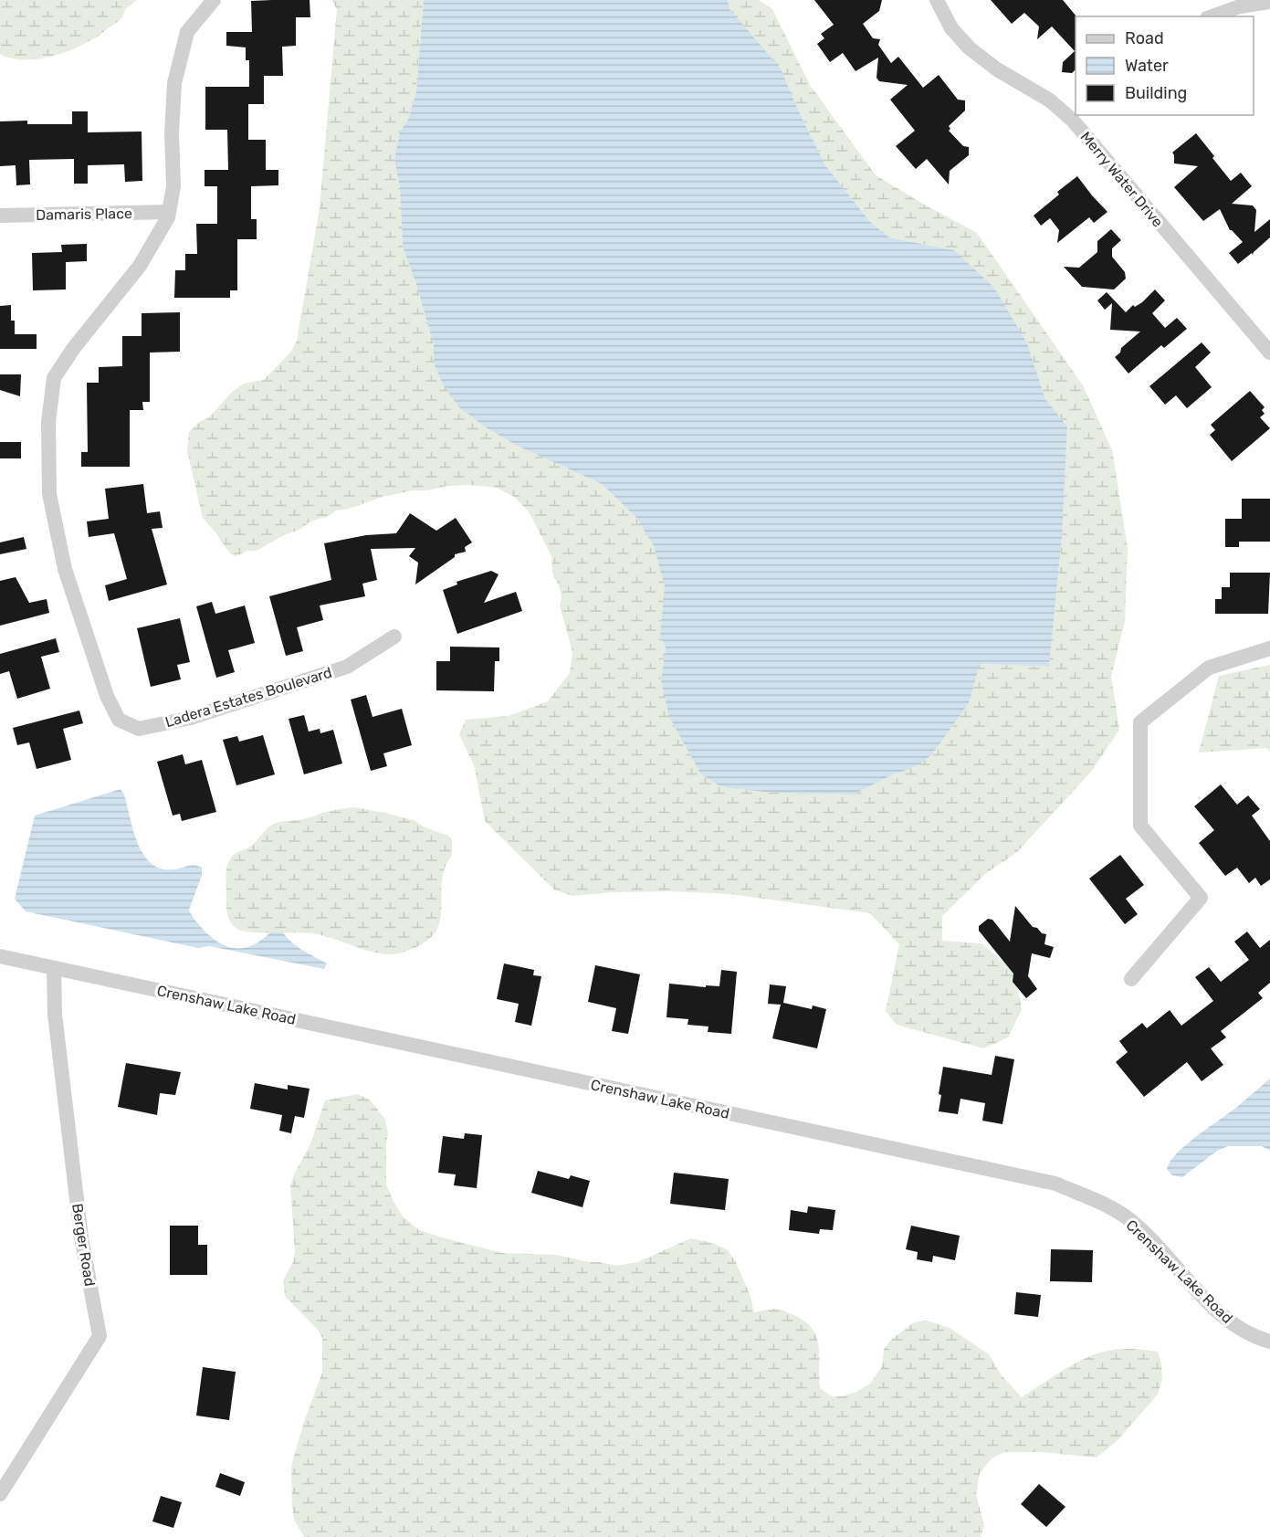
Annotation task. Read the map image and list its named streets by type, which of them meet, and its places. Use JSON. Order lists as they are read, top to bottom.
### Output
{
  "streets": {
    "street": [
      "Merry Water Drive",
      "Damaris Place",
      "Ladera Estates Boulevard",
      "Crenshaw Lake Road",
      "Berger Road"
    ]
  },
  "crossings": [
    ["Damaris Place", "Ladera Estates Boulevard"],
    ["Crenshaw Lake Road", "Berger Road"]
  ],
  "legend": ["Road", "Water", "Building"]
}
